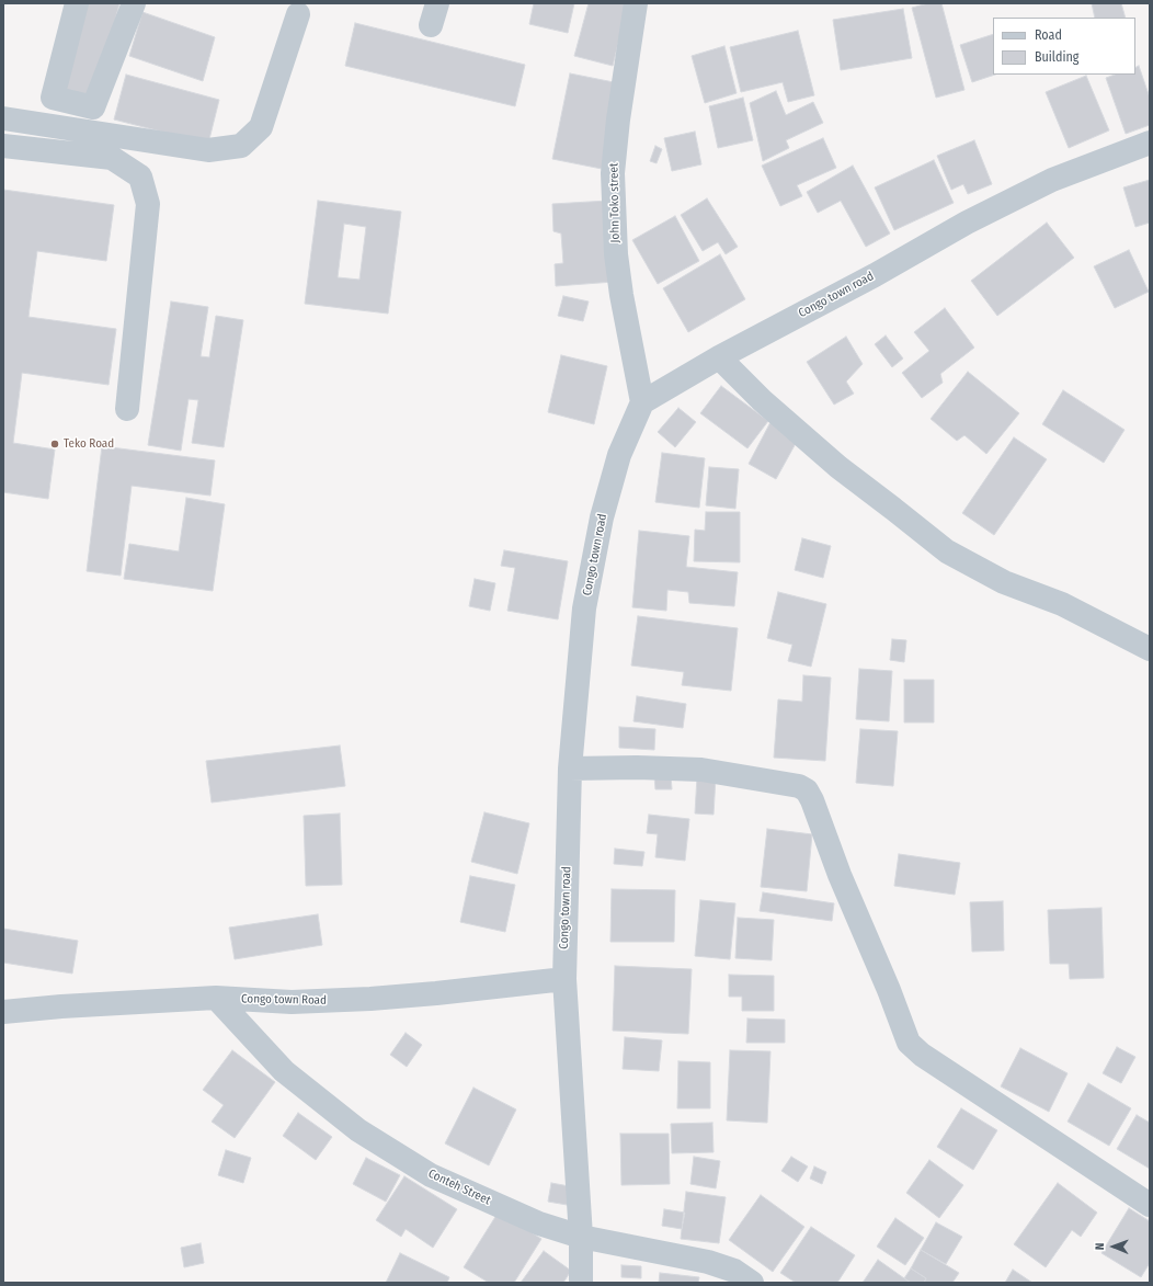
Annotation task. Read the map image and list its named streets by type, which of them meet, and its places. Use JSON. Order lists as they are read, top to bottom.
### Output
{
  "streets": {
    "street": [
      "John Toko street",
      "Congo town road",
      "Congo town Road",
      "Conteh Street"
    ]
  },
  "crossings": [
    ["John Toko street", "Congo town road"],
    ["Congo town road", "Congo town Road"],
    ["Congo town road", "Conteh Street"],
    ["Congo town Road", "Conteh Street"]
  ],
  "places": ["Teko Road"],
  "legend": ["Road", "Building"],
  "north": "left"
}
